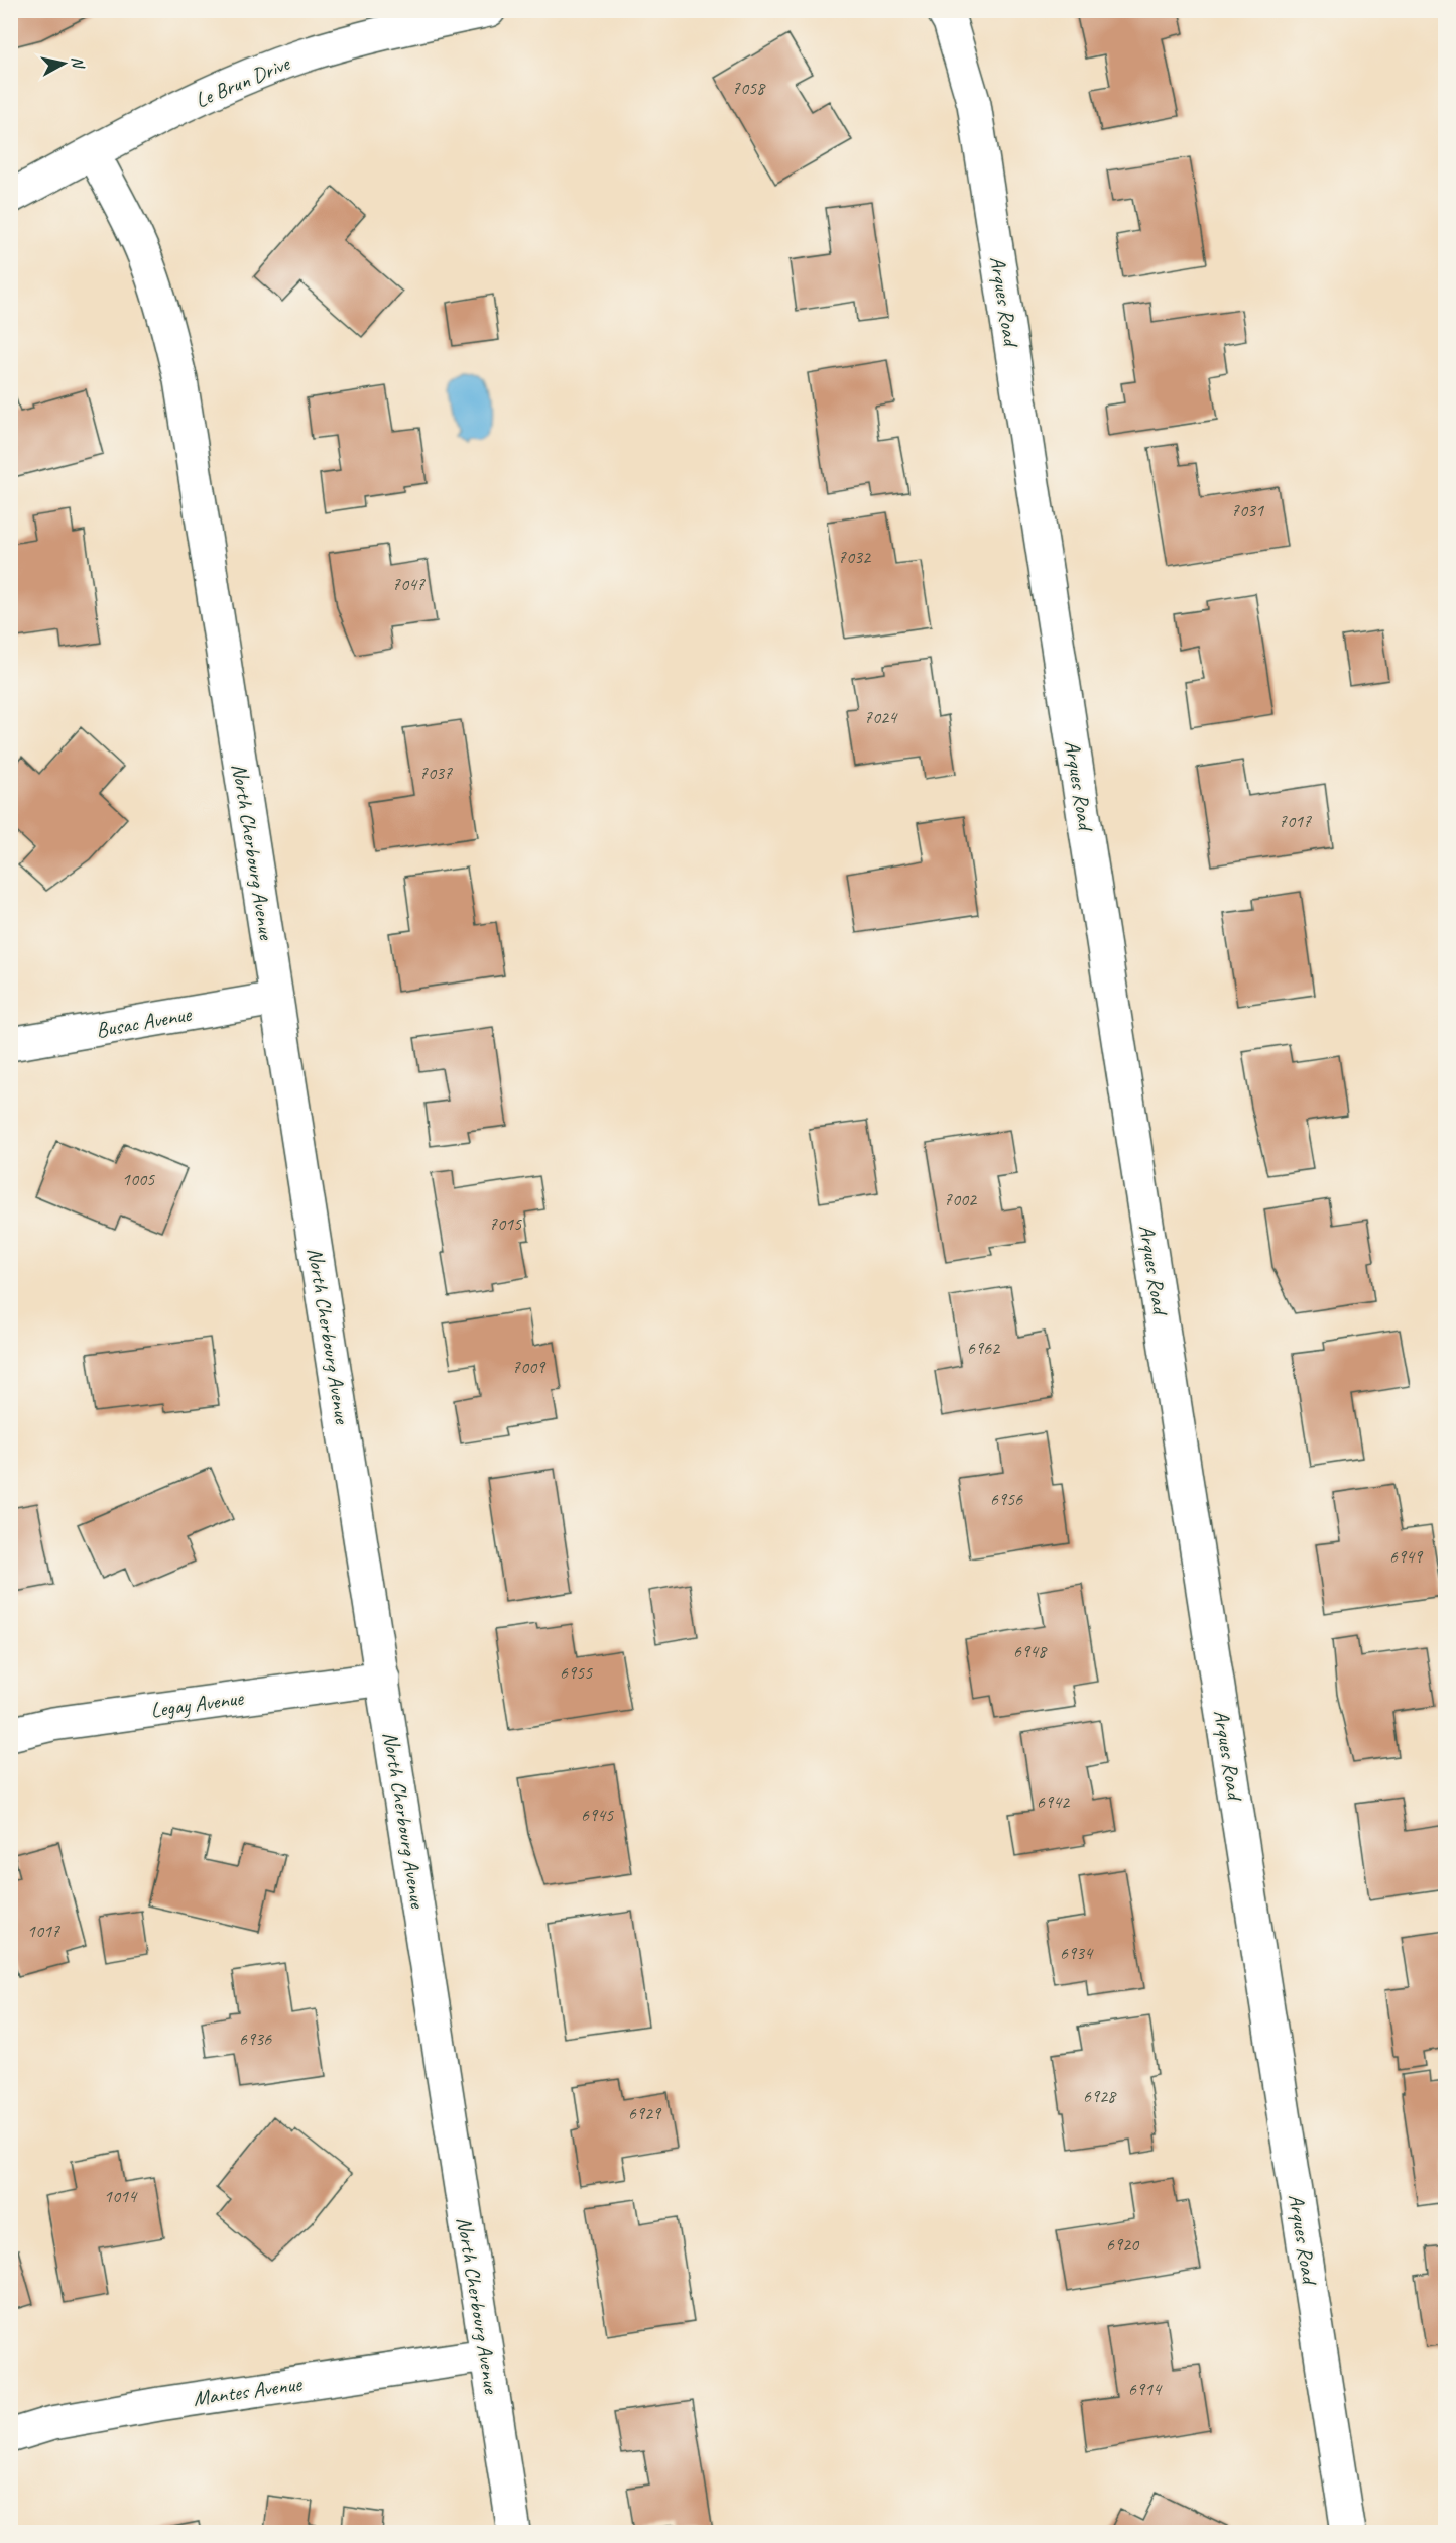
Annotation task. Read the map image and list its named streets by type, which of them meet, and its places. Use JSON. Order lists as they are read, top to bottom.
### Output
{
  "streets": {
    "street": [
      "Le Brun Drive",
      "Arques Road",
      "North Cherbourg Avenue",
      "Busac Avenue",
      "Legay Avenue",
      "Mantes Avenue"
    ]
  },
  "crossings": [
    ["Le Brun Drive", "North Cherbourg Avenue"],
    ["North Cherbourg Avenue", "Busac Avenue"],
    ["North Cherbourg Avenue", "Legay Avenue"],
    ["North Cherbourg Avenue", "Mantes Avenue"]
  ],
  "house_numbers": [
    "7058",
    "7031",
    "7032",
    "7047",
    "7024",
    "7037",
    "7017",
    "1005",
    "7002",
    "7015",
    "6962",
    "7009",
    "6956",
    "6949",
    "6948",
    "6955",
    "6942",
    "6945",
    "1017",
    "6934",
    "6936",
    "6928",
    "6929",
    "1014",
    "6920",
    "6914"
  ],
  "north": "right"
}
